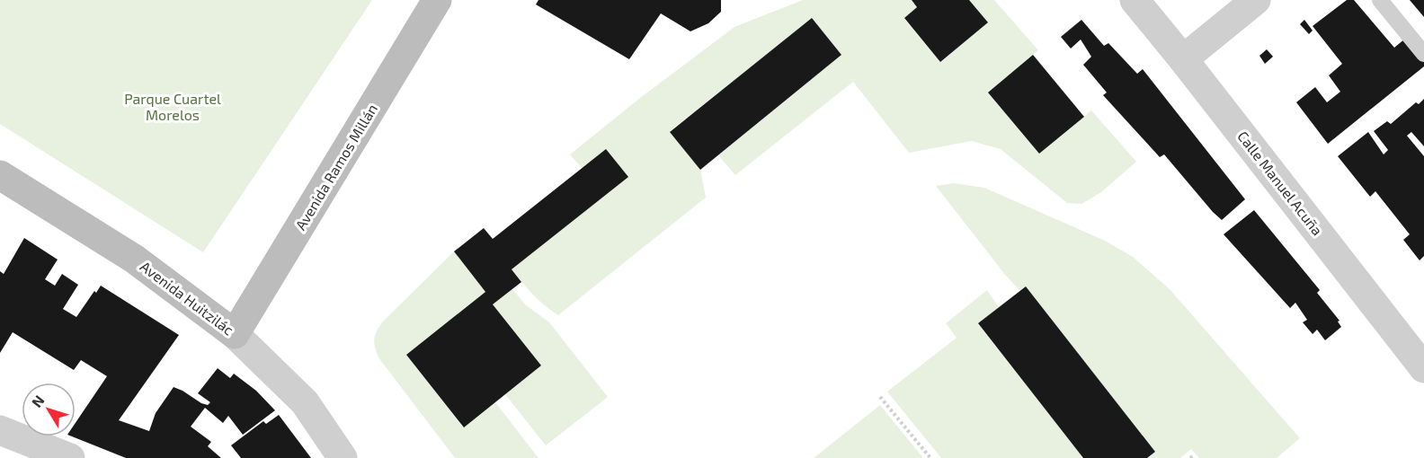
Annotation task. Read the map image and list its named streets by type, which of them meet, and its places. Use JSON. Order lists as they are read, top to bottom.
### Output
{
  "streets": {
    "main road": ["Avenida Ramos Millán", "Avenida Huitzilác"],
    "street": ["Calle Manuel Acuña"]
  },
  "crossings": [
    ["Avenida Ramos Millán", "Avenida Huitzilác"]
  ],
  "parks": ["Parque Cuartel Morelos"],
  "north": "top left"
}
